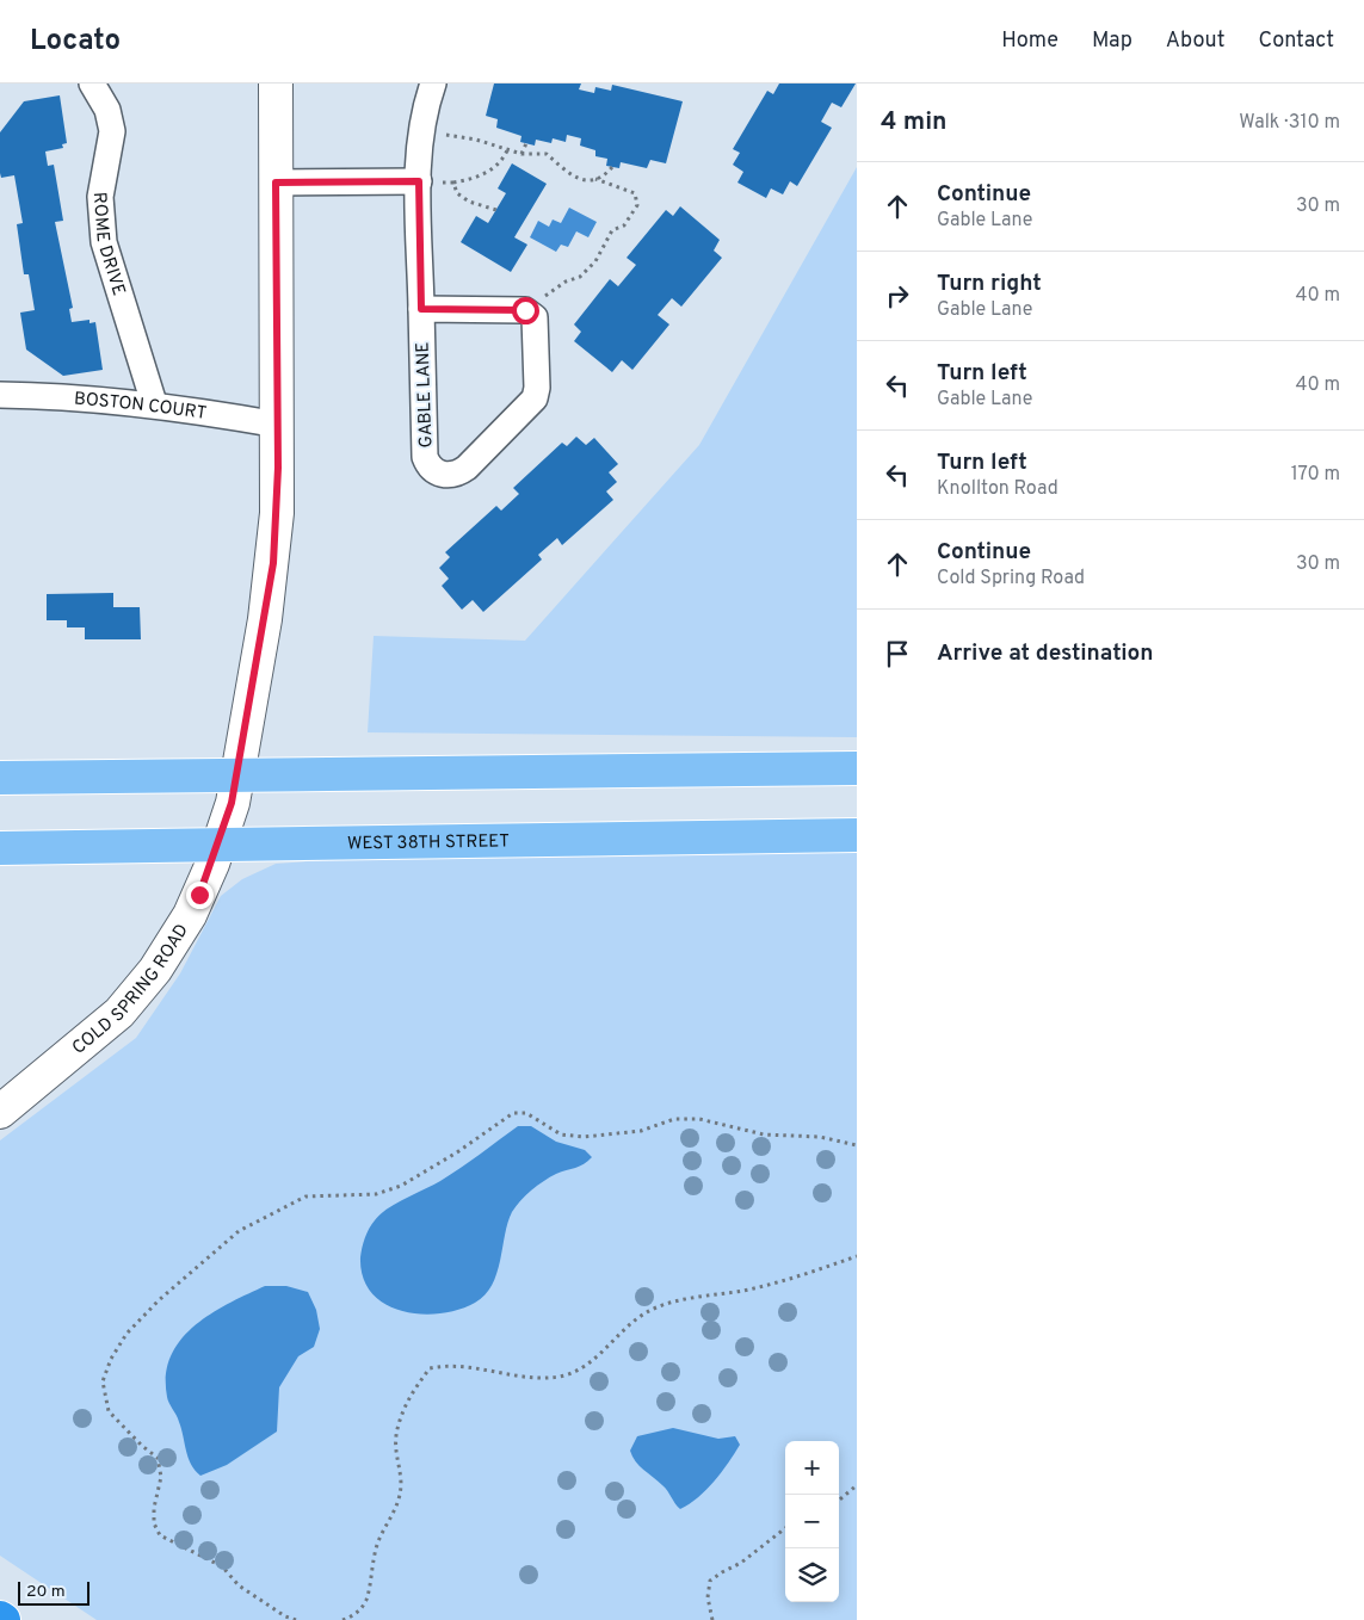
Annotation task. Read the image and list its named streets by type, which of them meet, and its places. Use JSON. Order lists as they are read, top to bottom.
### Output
{
  "streets": {
    "main road": ["WEST 38TH STREET"],
    "street": [
      "ROME DRIVE",
      "GABLE LANE",
      "BOSTON COURT",
      "COLD SPRING ROAD"
    ]
  },
  "crossings": [
    ["ROME DRIVE", "BOSTON COURT"],
    ["BOSTON COURT", "COLD SPRING ROAD"],
    ["WEST 38TH STREET", "COLD SPRING ROAD"]
  ],
  "scale_bar": "20 m",
  "page": {
    "header": "Locato",
    "nav": [
      "Home",
      "Map",
      "About",
      "Contact"
    ],
    "heading": ["4 min", "Walk · 310 m"],
    "list": [
      ["Continue", "Gable Lane", "30 m"],
      ["Turn right", "Gable Lane", "40 m"],
      ["Turn left", "Gable Lane", "40 m"],
      ["Turn left", "Knollton Road", "170 m"],
      ["Continue", "Cold Spring Road", "30 m"],
      "Arrive at destination"
    ],
    "map_buttons": ["+", "−"],
    "scale": "20 m"
  }
}
